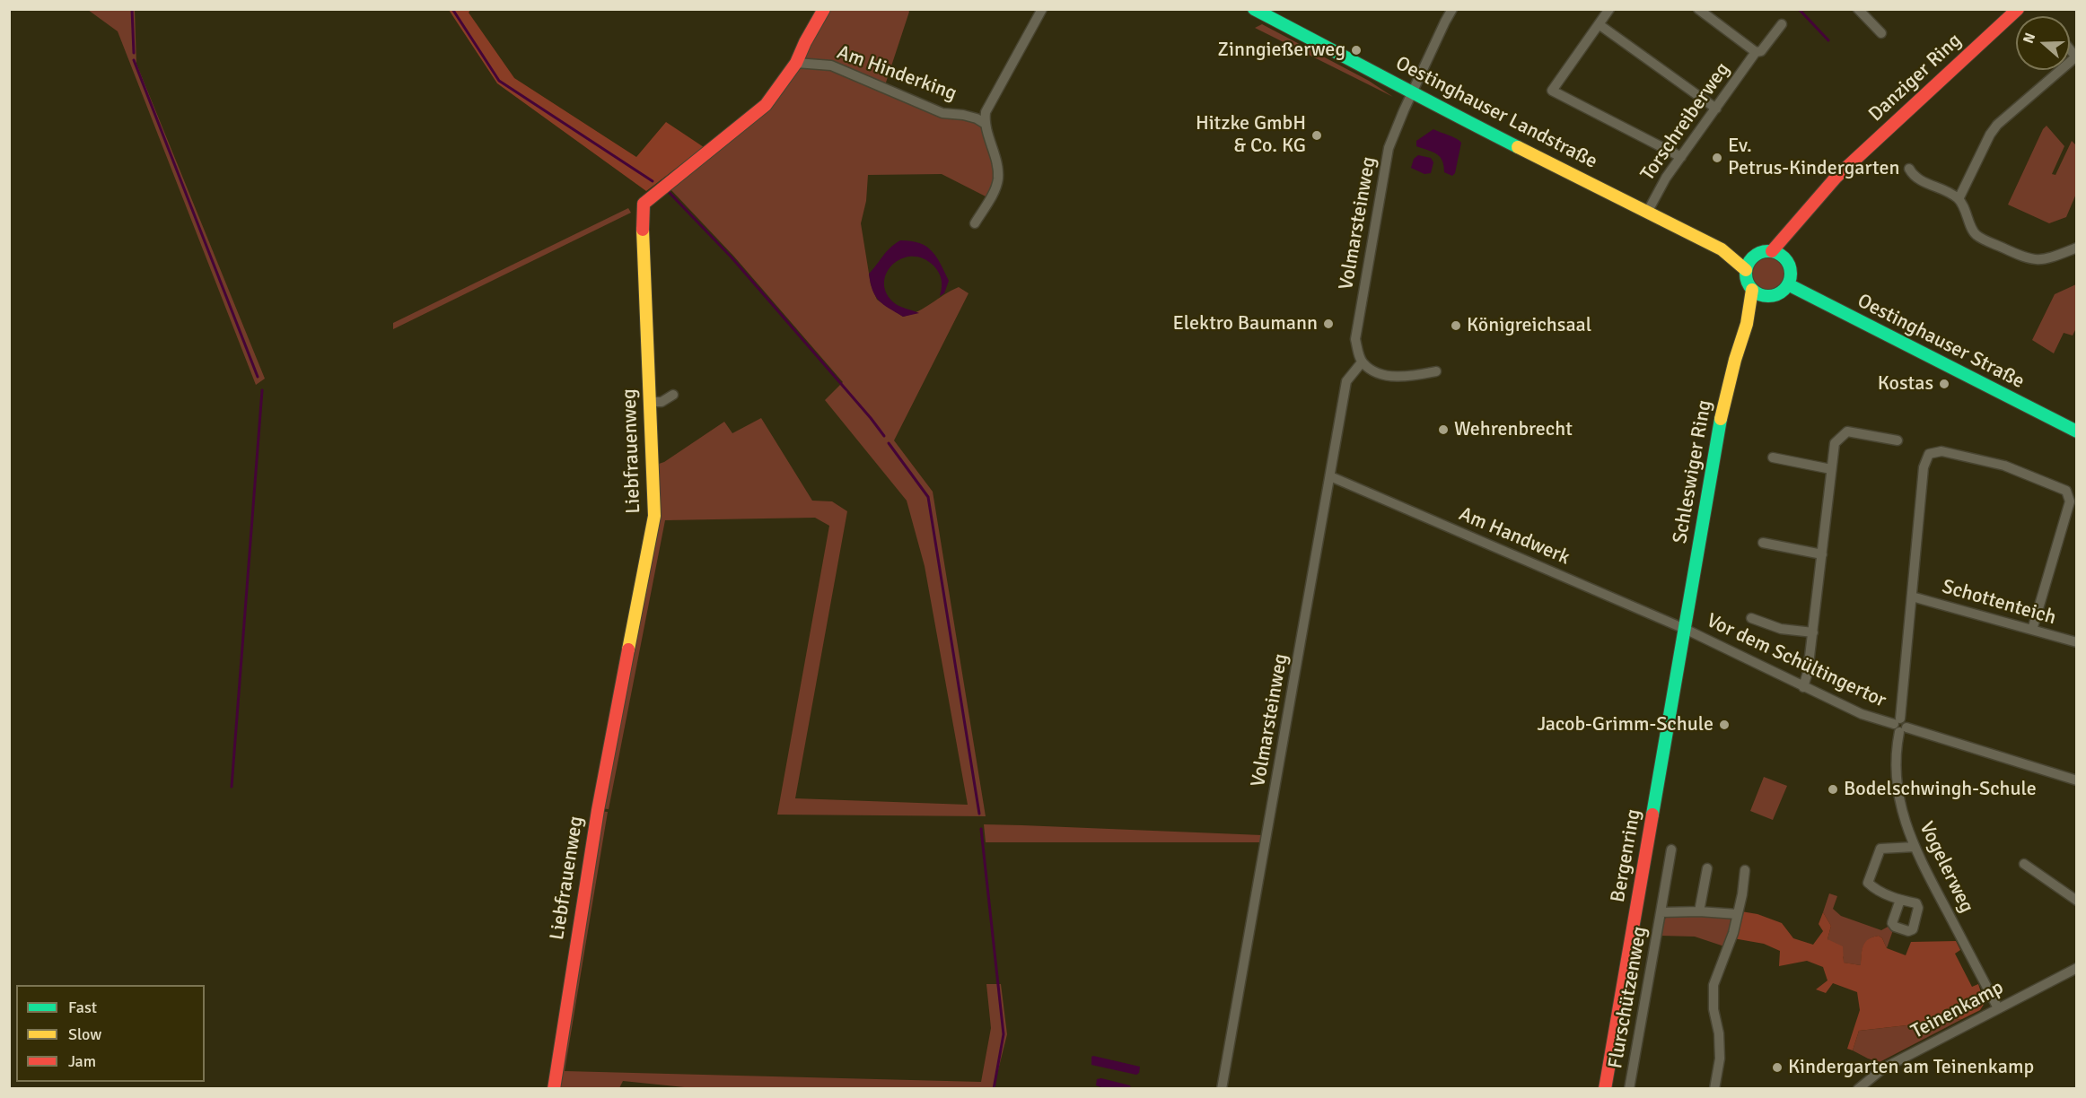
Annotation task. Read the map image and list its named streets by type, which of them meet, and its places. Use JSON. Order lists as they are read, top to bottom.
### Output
{
  "streets": {
    "street": [
      "Am Hinderking",
      "Danziger Ring",
      "Oestinghauser Landstraße",
      "Torschreiberweg",
      "Volmarsteinweg",
      "Oestinghauser Straße",
      "Liebfrauenweg",
      "Schleswiger Ring",
      "Am Handwerk",
      "Schottenteich",
      "Vor dem Schültingertor",
      "Bergenring",
      "Vogelerweg",
      "Flurschützenweg",
      "Teinenkamp"
    ]
  },
  "crossings": [
    ["Am Hinderking", "Liebfrauenweg"],
    ["Danziger Ring", "Oestinghauser Landstraße"],
    ["Danziger Ring", "Oestinghauser Straße"],
    ["Danziger Ring", "Schleswiger Ring"],
    ["Oestinghauser Landstraße", "Torschreiberweg"],
    ["Oestinghauser Landstraße", "Volmarsteinweg"],
    ["Oestinghauser Landstraße", "Oestinghauser Straße"],
    ["Oestinghauser Landstraße", "Schleswiger Ring"],
    ["Volmarsteinweg", "Am Handwerk"],
    ["Oestinghauser Straße", "Schleswiger Ring"],
    ["Schleswiger Ring", "Am Handwerk"],
    ["Schleswiger Ring", "Vor dem Schültingertor"],
    ["Schleswiger Ring", "Bergenring"],
    ["Am Handwerk", "Vor dem Schültingertor"],
    ["Am Handwerk", "Bergenring"],
    ["Schottenteich", "Vogelerweg"],
    ["Vor dem Schültingertor", "Bergenring"],
    ["Vor dem Schültingertor", "Vogelerweg"],
    ["Vogelerweg", "Teinenkamp"]
  ],
  "places": [
    "Zinngießerweg",
    "Hitzke GmbH & Co. KG",
    "Ev. Petrus-Kindergarten",
    "Elektro Baumann",
    "Königreichsaal",
    "Kostas",
    "Wehrenbrecht",
    "Jacob-Grimm-Schule",
    "Bodelschwingh-Schule",
    "Kindergarten am Teinenkamp"
  ],
  "legend": ["Fast", "Slow", "Jam"],
  "north": "left"
}
